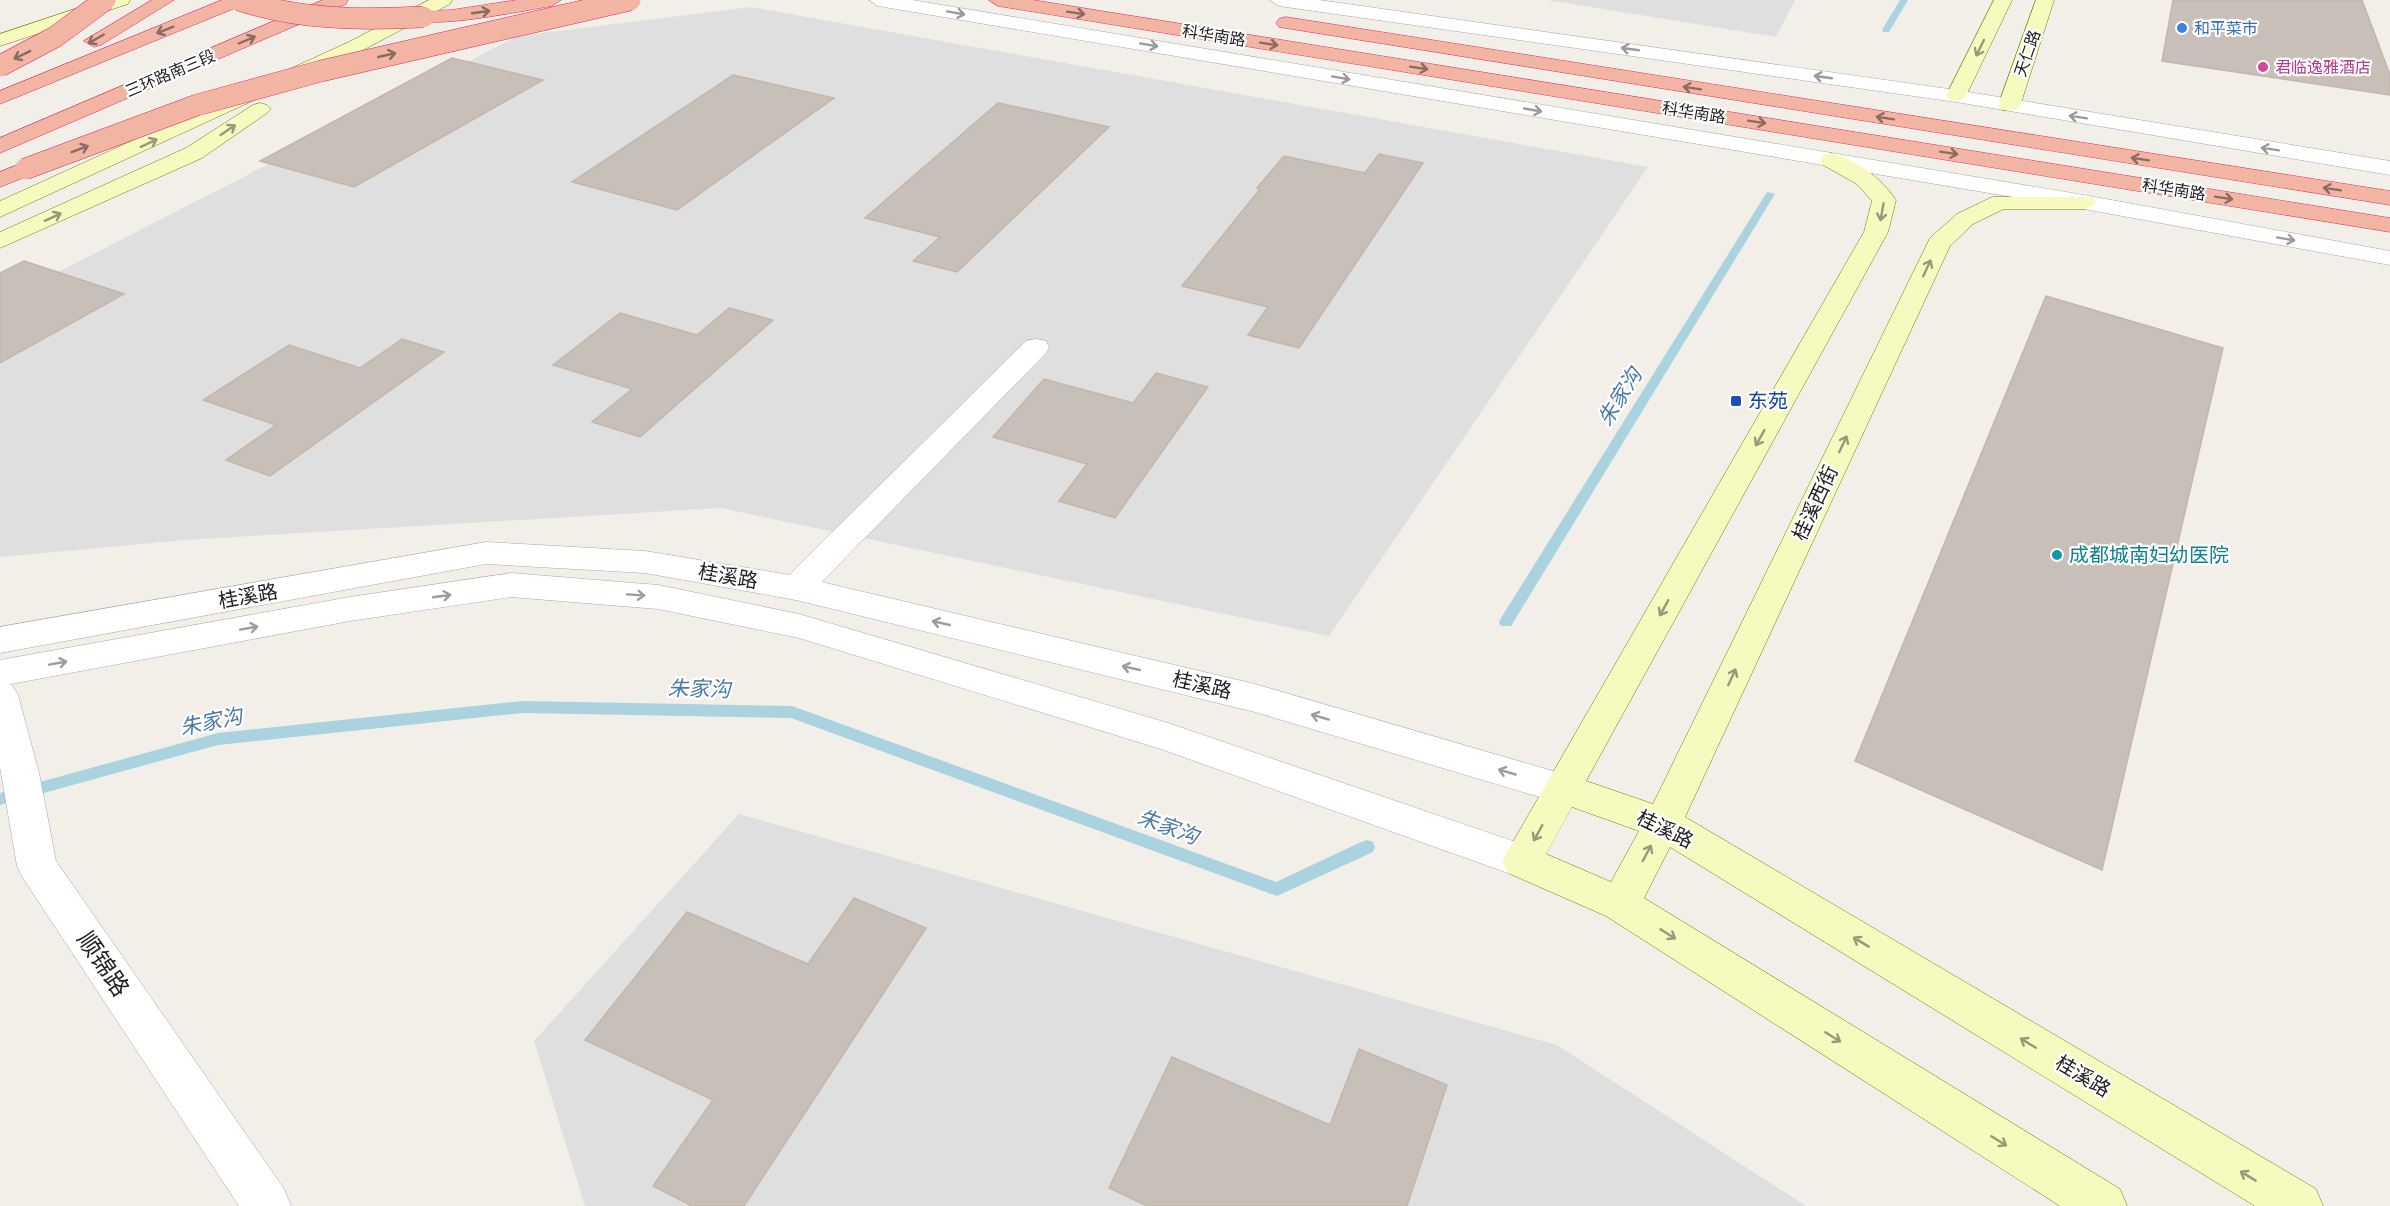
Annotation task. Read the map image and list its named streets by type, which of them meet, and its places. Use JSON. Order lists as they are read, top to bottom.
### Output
{
  "streets": {
    "highway": ["科华南路", "三环路南三段"],
    "main road": ["天仁路", "桂溪西街", "桂溪路"],
    "street": ["顺锦路"]
  },
  "crossings": [
    ["桂溪西街", "桂溪路"]
  ],
  "water": ["朱家沟"],
  "places": {
    "other": ["和平菜市", "君临逸雅酒店", "成都城南妇幼医院"],
    "transit": ["东苑"]
  }
}
